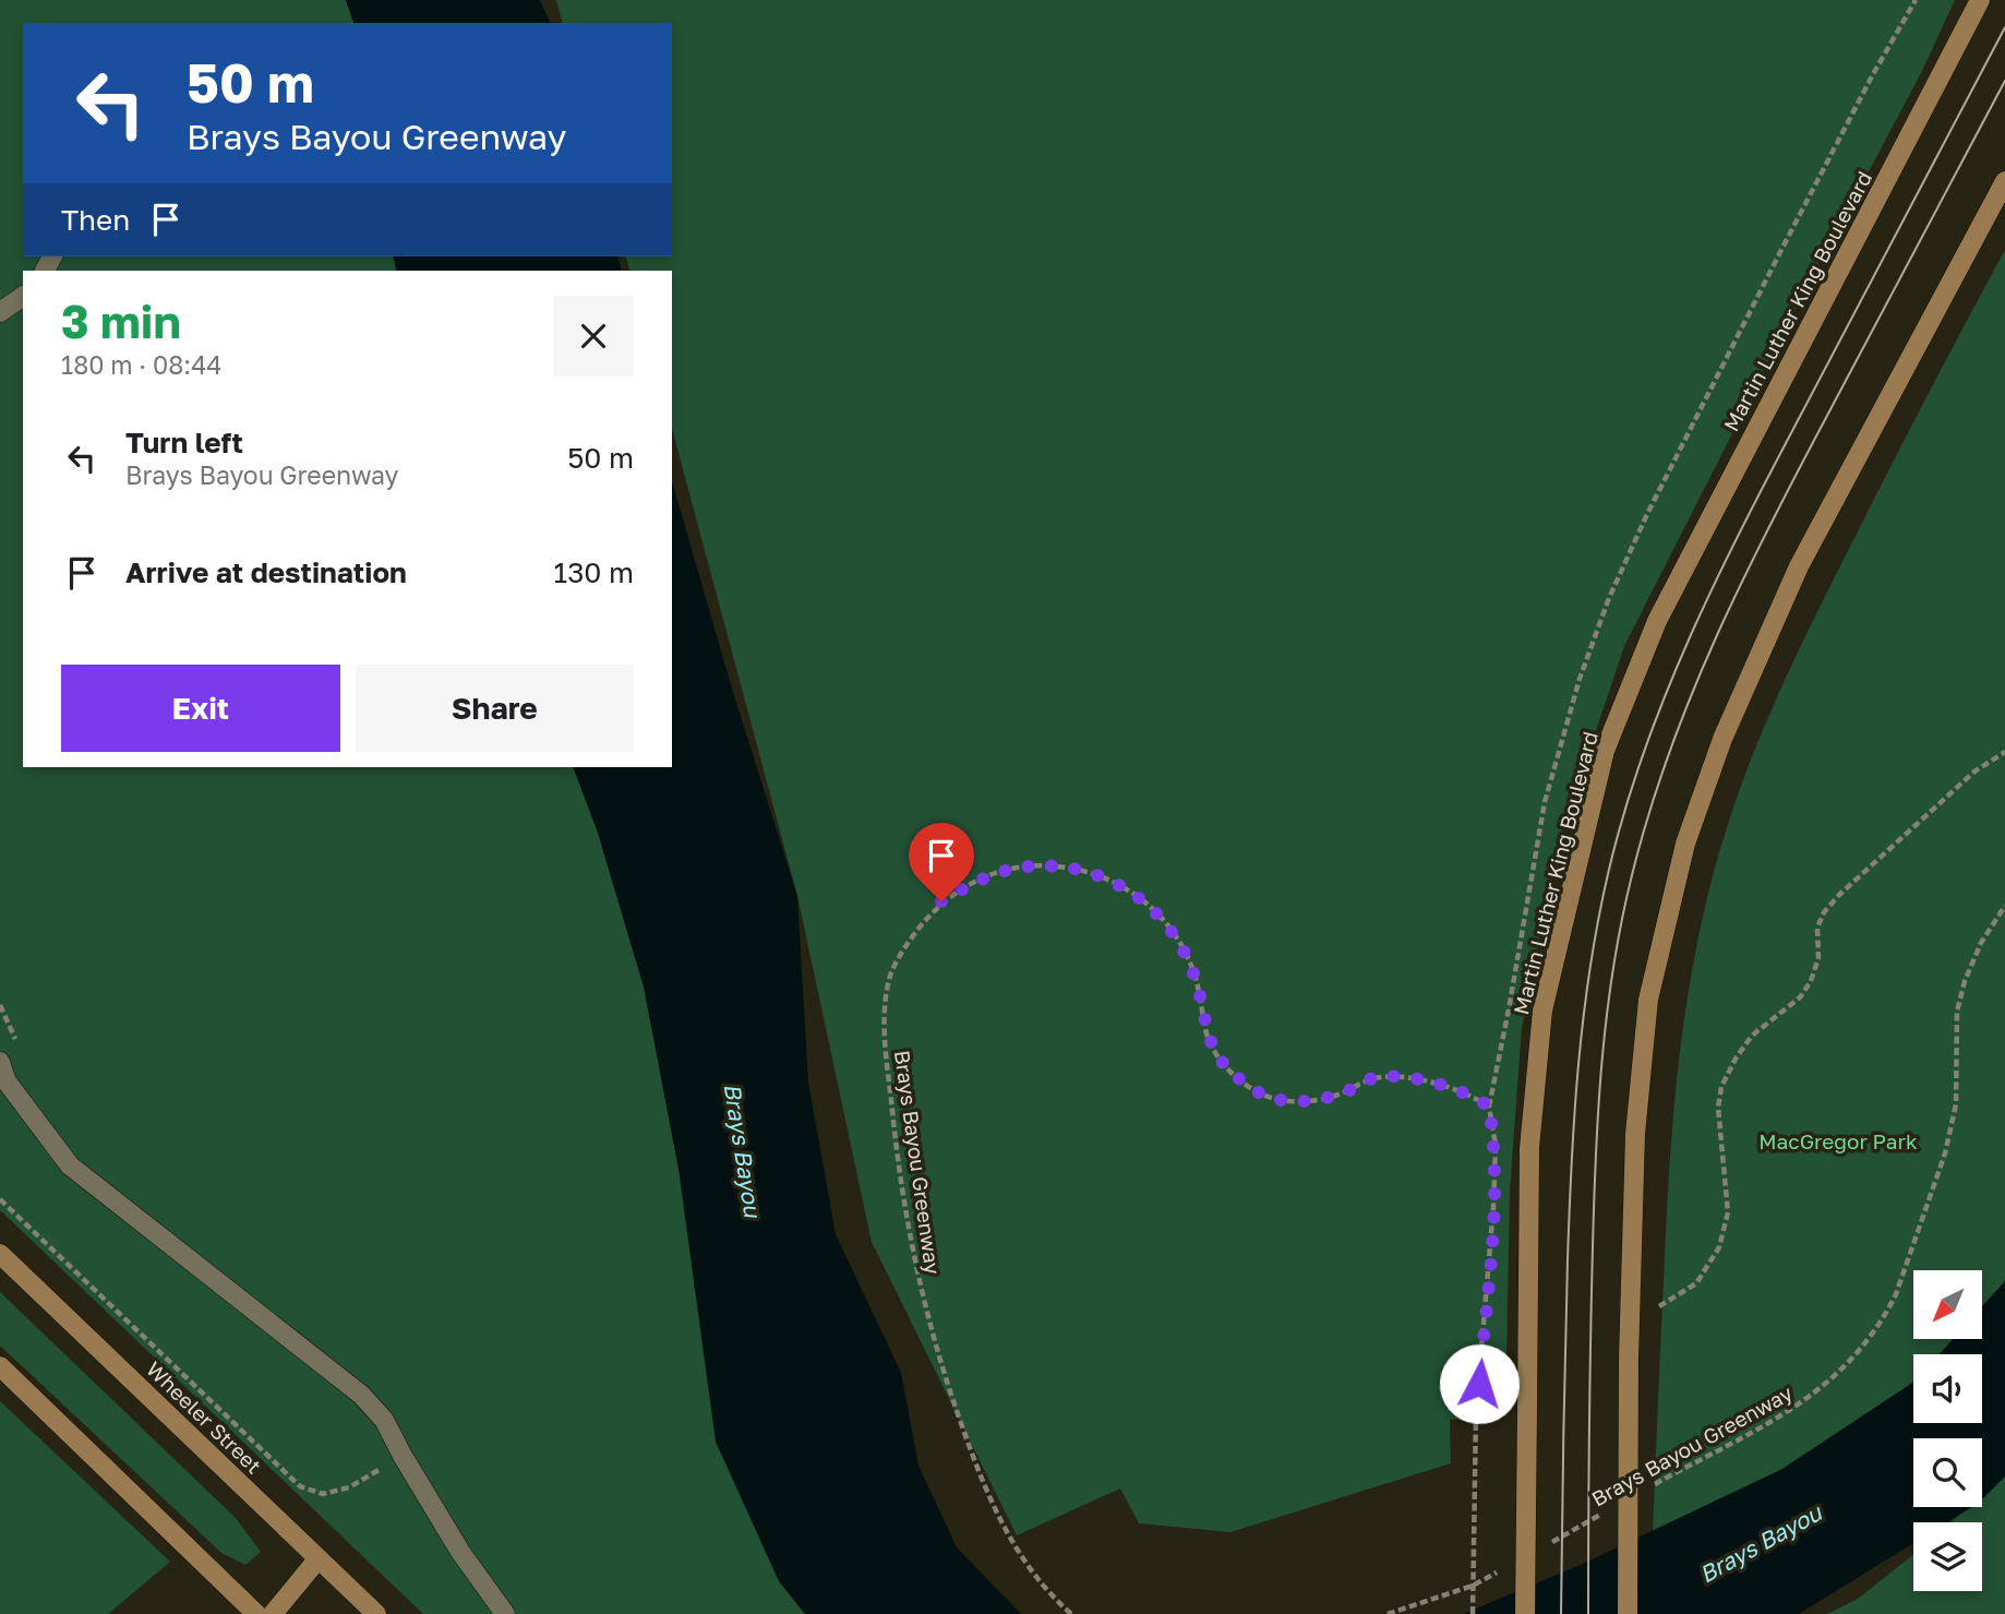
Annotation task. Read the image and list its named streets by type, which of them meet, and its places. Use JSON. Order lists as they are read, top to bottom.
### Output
{
  "streets": {
    "main road": ["Martin Luther King Boulevard", "Wheeler Street"],
    "path": ["Brays Bayou Greenway"]
  },
  "water": ["Brays Bayou"],
  "parks": ["MacGregor Park"],
  "north": "bottom left",
  "page": {
    "turn": ["50 m", "Brays Bayou Greenway"],
    "then": "Then",
    "heading": ["3 min", "180 m · 08:44"],
    "list": [
      {
        "name": "Turn left",
        "note": "Brays Bayou Greenway",
        "value": "50 m"
      },
      {
        "name": "Arrive at destination",
        "value": "130 m"
      }
    ],
    "buttons": ["Exit", "Share"]
  }
}
